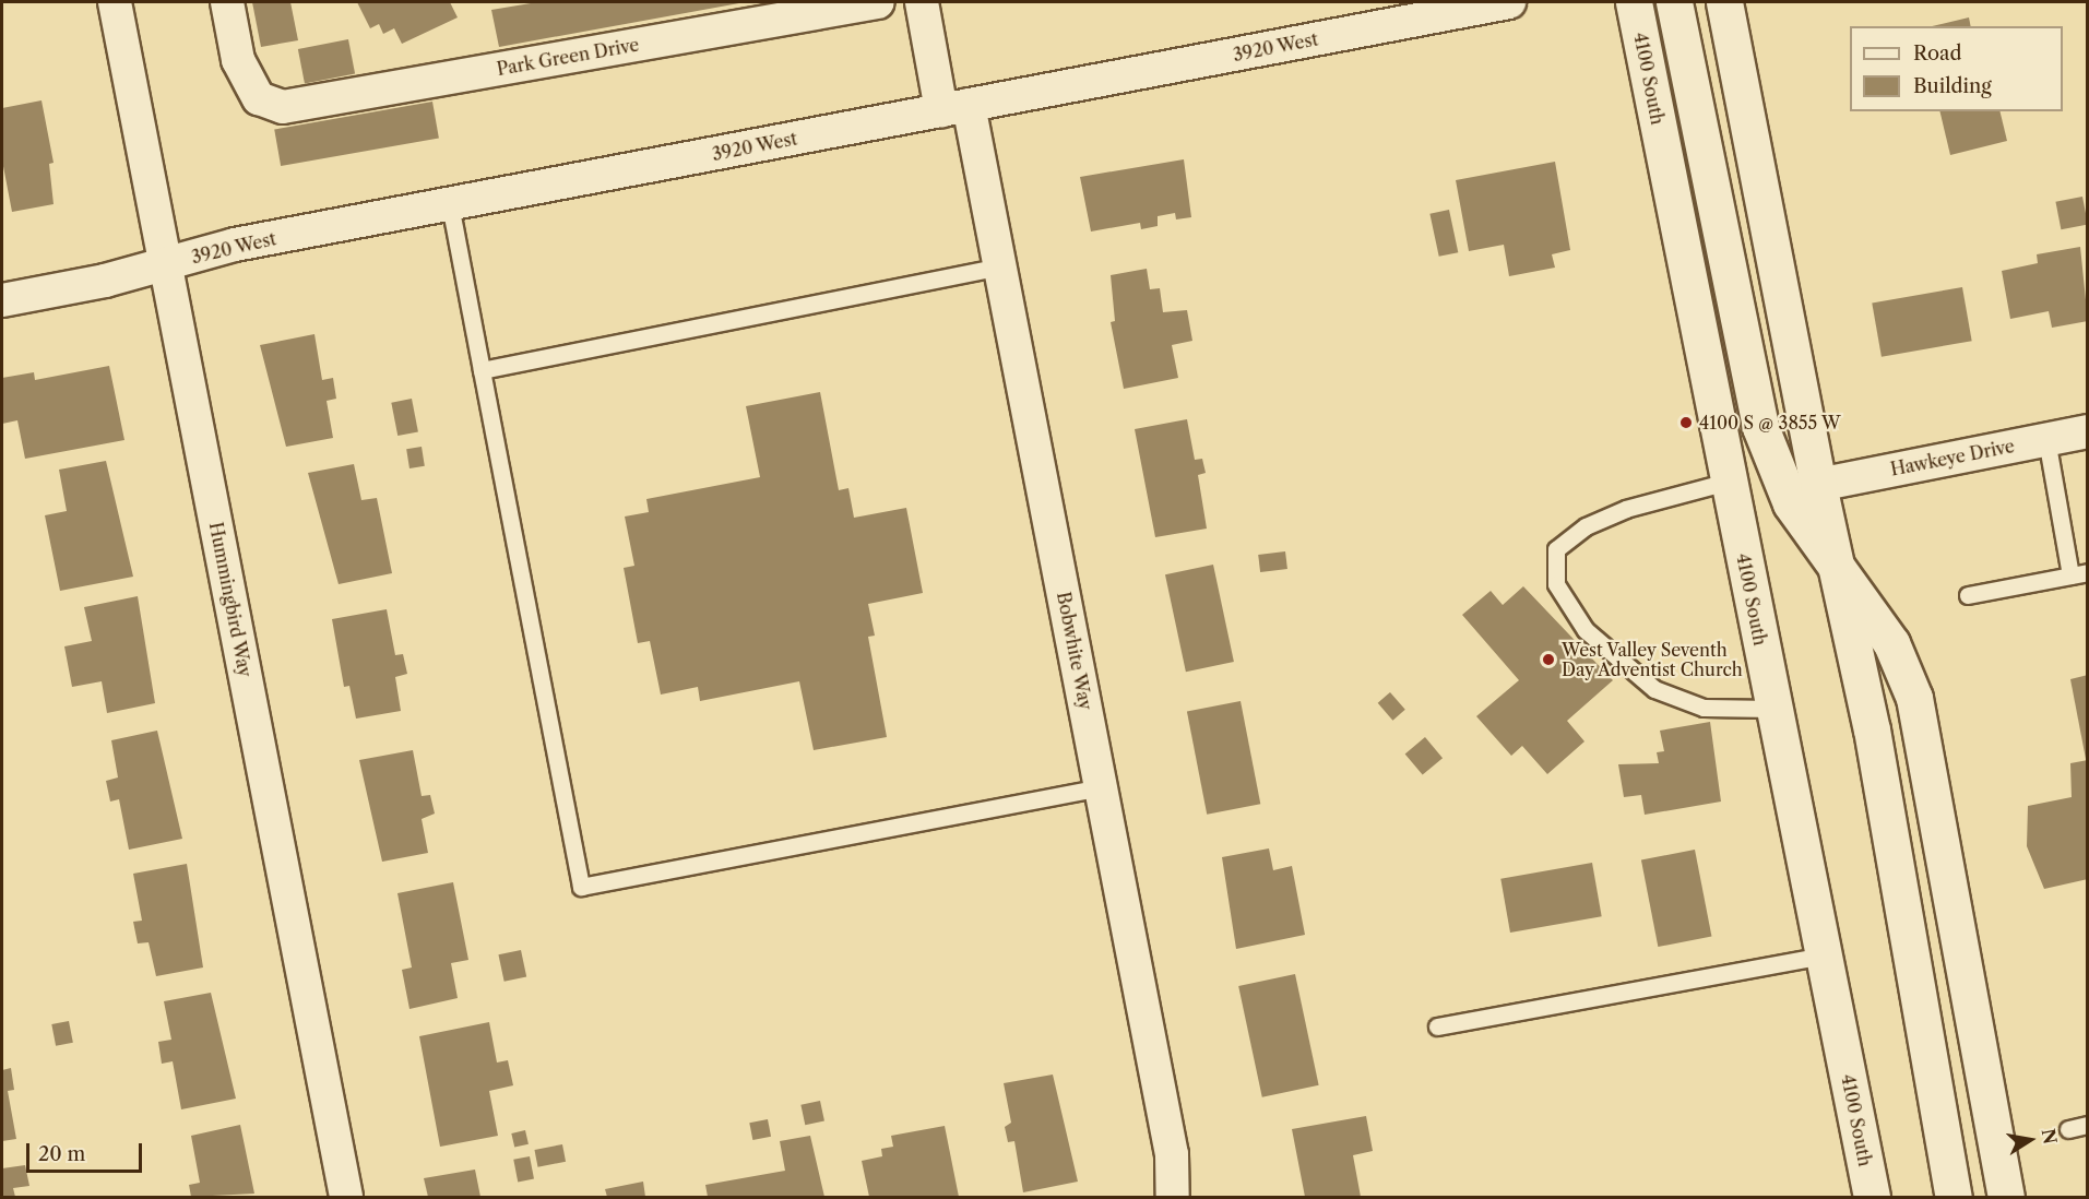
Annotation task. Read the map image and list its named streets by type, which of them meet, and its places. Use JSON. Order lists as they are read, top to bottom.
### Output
{
  "streets": {
    "main road": ["4100 South"],
    "street": [
      "3920 West",
      "Park Green Drive",
      "Hawkeye Drive",
      "Hummingbird Way",
      "Bobwhite Way"
    ]
  },
  "crossings": [
    ["3920 West", "Hummingbird Way"],
    ["3920 West", "Bobwhite Way"]
  ],
  "places": ["4100 S @ 3855 W", "West Valley Seventh Day Adventist Church"],
  "legend": ["Road", "Building"],
  "scale_bar": "20 m",
  "north": "right"
}
